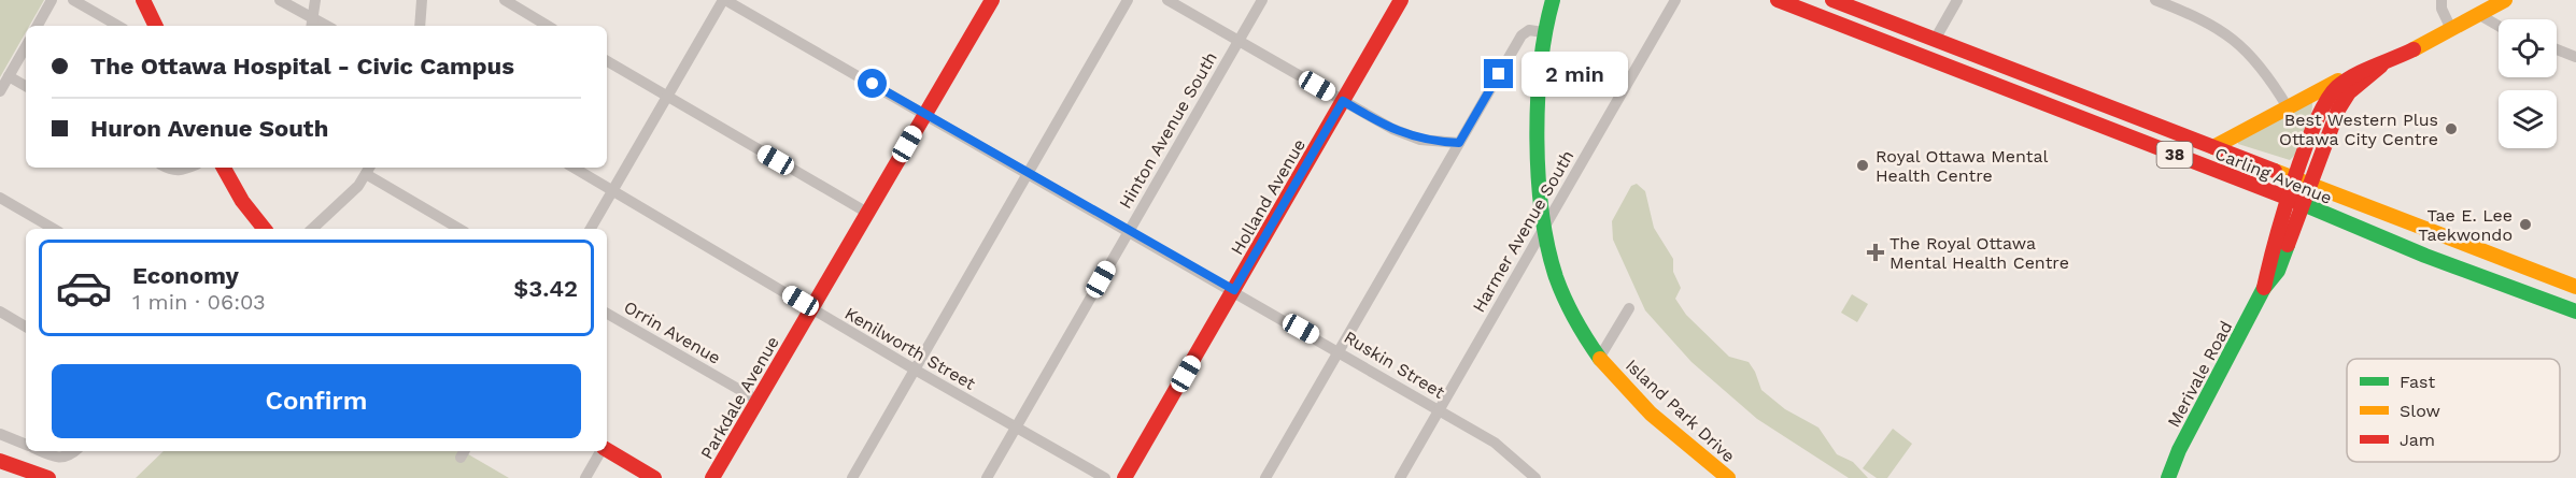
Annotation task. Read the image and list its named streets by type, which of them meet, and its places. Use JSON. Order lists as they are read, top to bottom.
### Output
{
  "streets": {
    "main road": [
      "38",
      "Carling Avenue",
      "Holland Avenue",
      "Merivale Road",
      "Parkdale Avenue",
      "Island Park Drive"
    ],
    "street": [
      "Hinton Avenue South",
      "Harmer Avenue South",
      "Orrin Avenue",
      "Kenilworth Street",
      "Ruskin Street"
    ]
  },
  "crossings": [
    ["Hinton Avenue South", "Kenilworth Street"],
    ["Hinton Avenue South", "Ruskin Street"],
    ["Carling Avenue", "Merivale Road"],
    ["Holland Avenue", "Ruskin Street"],
    ["Harmer Avenue South", "Ruskin Street"],
    ["Harmer Avenue South", "Island Park Drive"],
    ["Orrin Avenue", "Parkdale Avenue"],
    ["Kenilworth Street", "Parkdale Avenue"],
    ["Ruskin Street", "Parkdale Avenue"]
  ],
  "places": {
    "other": ["Best Western Plus Ottawa City Centre", "Royal Ottawa Mental Health Centre", "Tae E. Lee Taekwondo"],
    "health": ["The Royal Ottawa Mental Health Centre"]
  },
  "legend": ["Fast", "Slow", "Jam"],
  "page": {
    "banner": ["The Ottawa Hospital - Civic Campus", "Huron Avenue South"],
    "bubble": "2 min",
    "list": [
      {
        "name": "Economy",
        "note": "1 min · 06:03",
        "value": "$3.42"
      }
    ],
    "buttons": "Confirm"
  }
}
